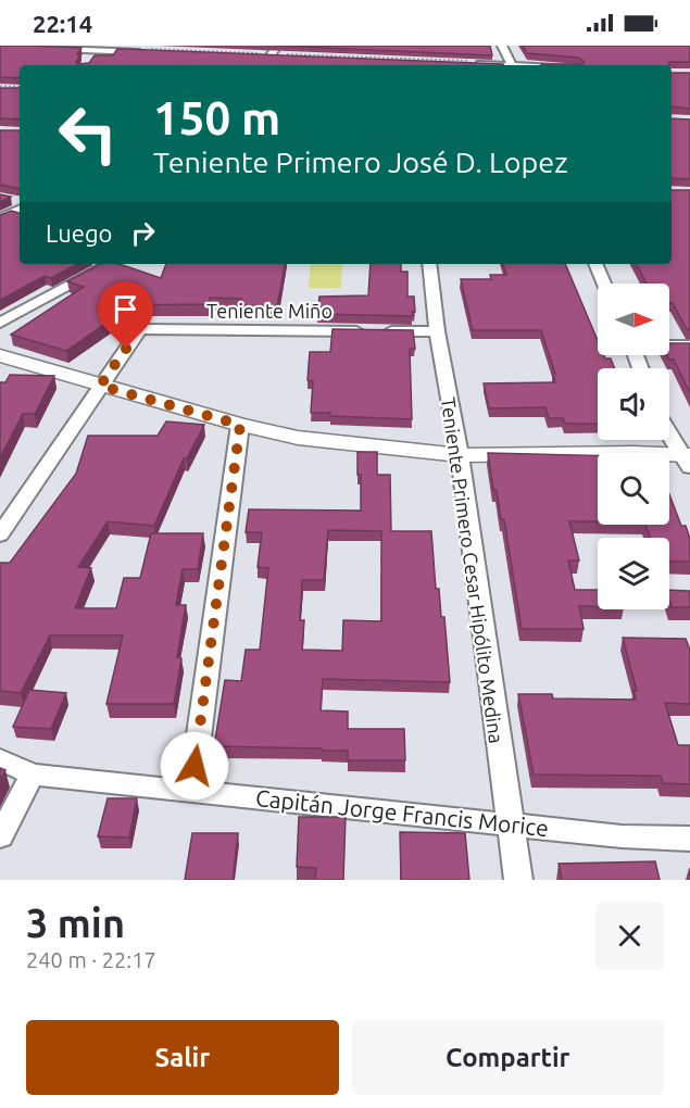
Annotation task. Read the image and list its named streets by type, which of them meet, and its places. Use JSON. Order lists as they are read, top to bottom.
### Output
{
  "streets": {
    "street": ["Teniente Miño", "Teniente Primero Cesar Hipólito Medina", "Capitán Jorge Francis Morice"]
  },
  "crossings": [
    ["Teniente Miño", "Teniente Primero Cesar Hipólito Medina"],
    ["Teniente Primero Cesar Hipólito Medina", "Capitán Jorge Francis Morice"]
  ],
  "north": "right",
  "page": {
    "status": "22:14",
    "turn": ["150 m", "Teniente Primero José D. Lopez"],
    "then": "Luego",
    "heading": ["3 min", "240 m · 22:17"],
    "buttons": ["Salir", "Compartir"]
  }
}
